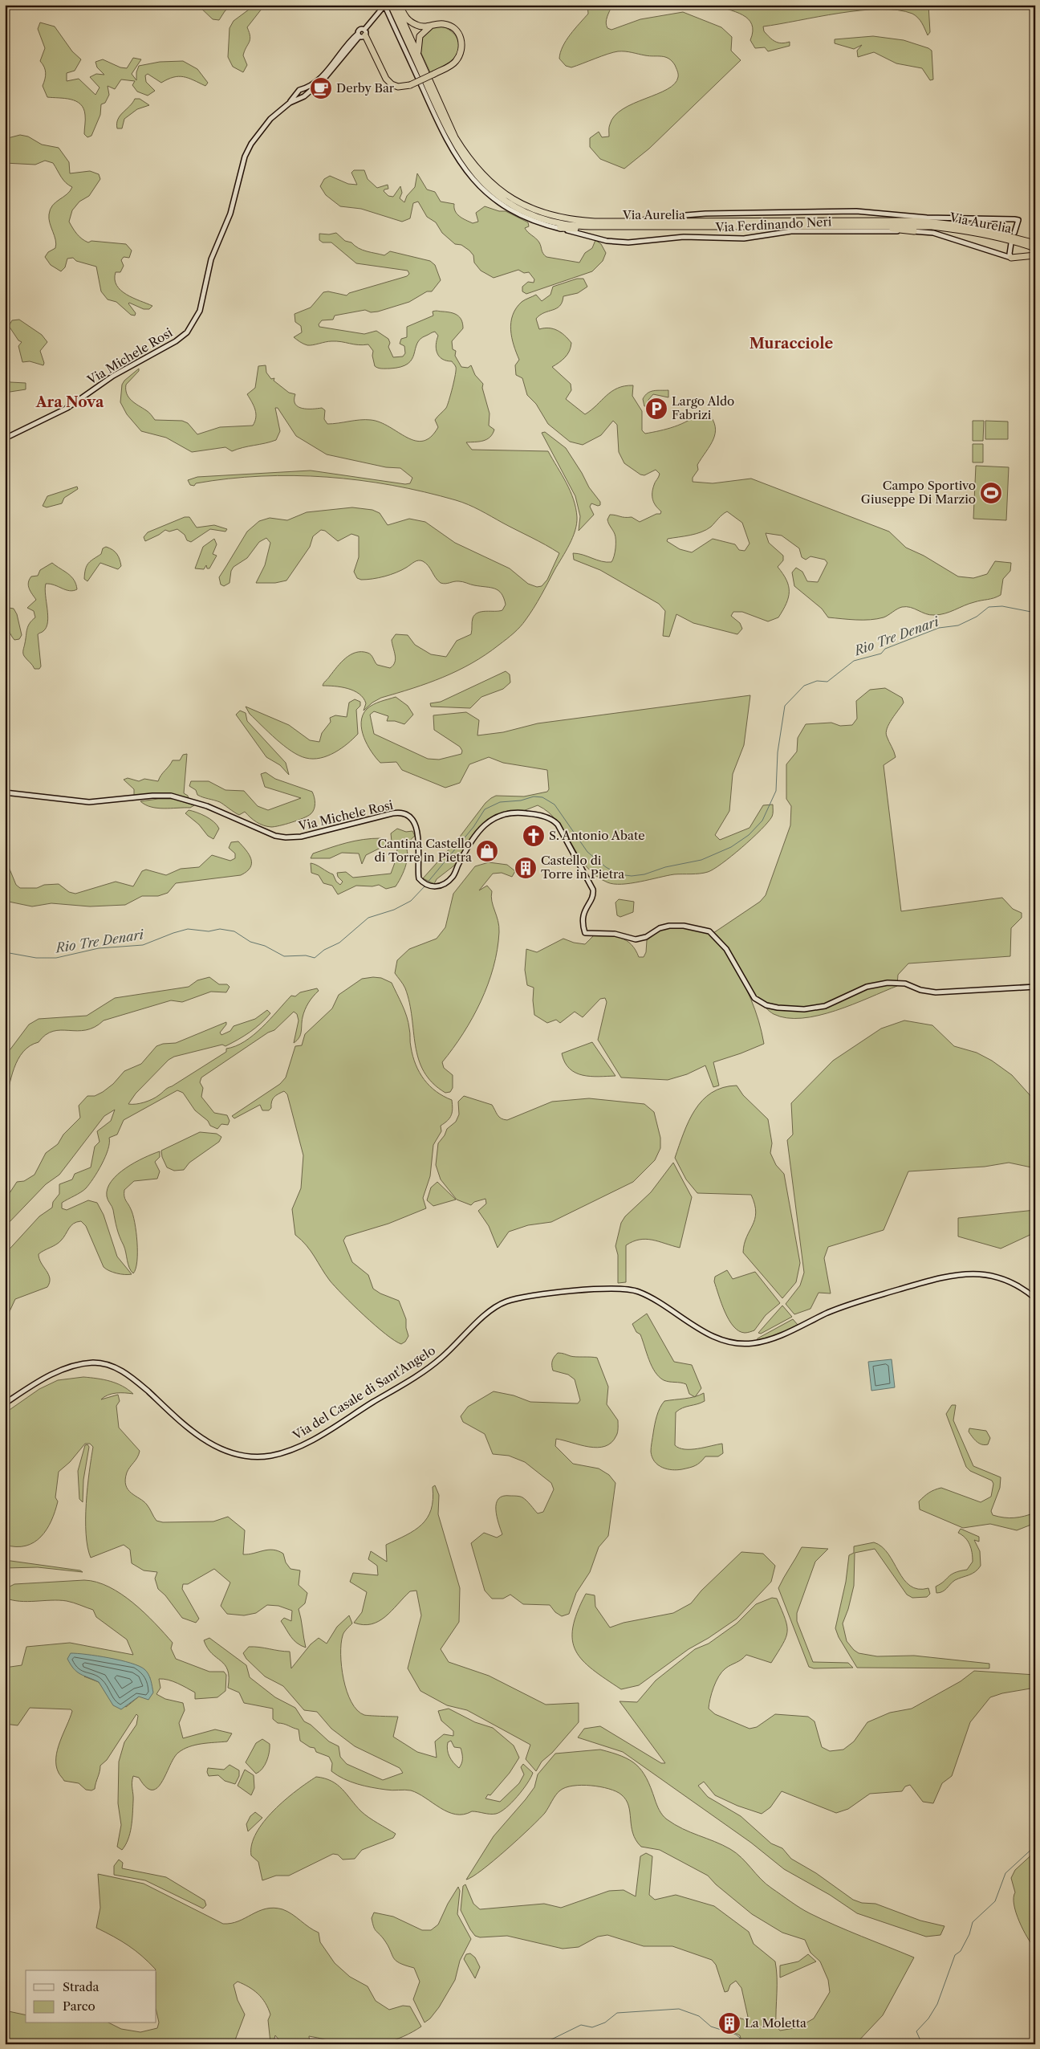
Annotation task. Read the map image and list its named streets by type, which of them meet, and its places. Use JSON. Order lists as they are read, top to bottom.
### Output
{
  "streets": {
    "highway": ["Via Aurelia"],
    "street": ["Via Ferdinando Neri", "Via Michele Rosi", "Via del Casale di Sant'Angelo"]
  },
  "crossings": [
    ["Via Aurelia", "Via Ferdinando Neri"],
    ["Via Aurelia", "Via Michele Rosi"],
    ["Via Ferdinando Neri", "Via Michele Rosi"]
  ],
  "districts": ["Muracciole", "Ara Nova"],
  "water": ["Rio Tre Denari"],
  "places": {
    "cafe": ["Derby Bar"],
    "parking": ["Largo Aldo Fabrizi"],
    "sports": ["Campo Sportivo Giuseppe Di Marzio"],
    "church": ["S. Antonio Abate"],
    "shop": ["Cantina Castello di Torre in Pietra"],
    "building": ["Castello di Torre in Pietra", "La Moletta"]
  },
  "legend": ["Strada", "Parco"]
}
